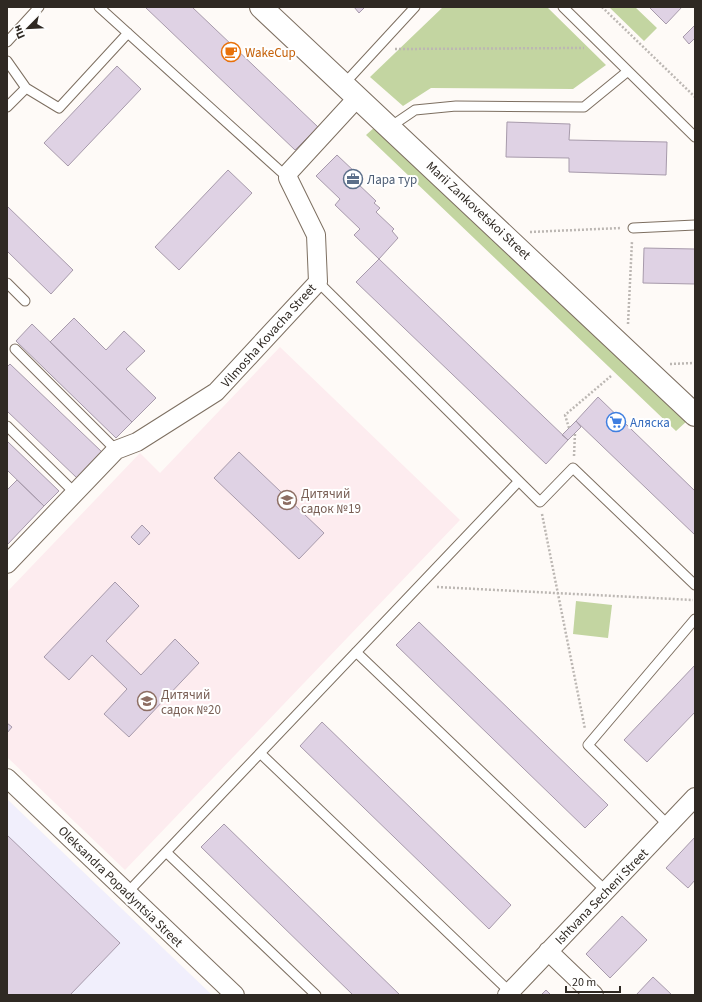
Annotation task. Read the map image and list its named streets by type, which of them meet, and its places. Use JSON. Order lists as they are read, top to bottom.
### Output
{
  "streets": {
    "street": [
      "Marii Zankovetskoi Street",
      "Vilmosha Kovacha Street",
      "Oleksandra Popadyntsia Street",
      "Ishtvana Secheni Street"
    ]
  },
  "places": {
    "cafe": ["WakeCup"],
    "office": ["Лара тур"],
    "supermarket": ["Аляска"],
    "school or university": ["Дитячий садок №19", "Дитячий садок №20"]
  },
  "scale_bar": "20 m",
  "north": "bottom left"
}
